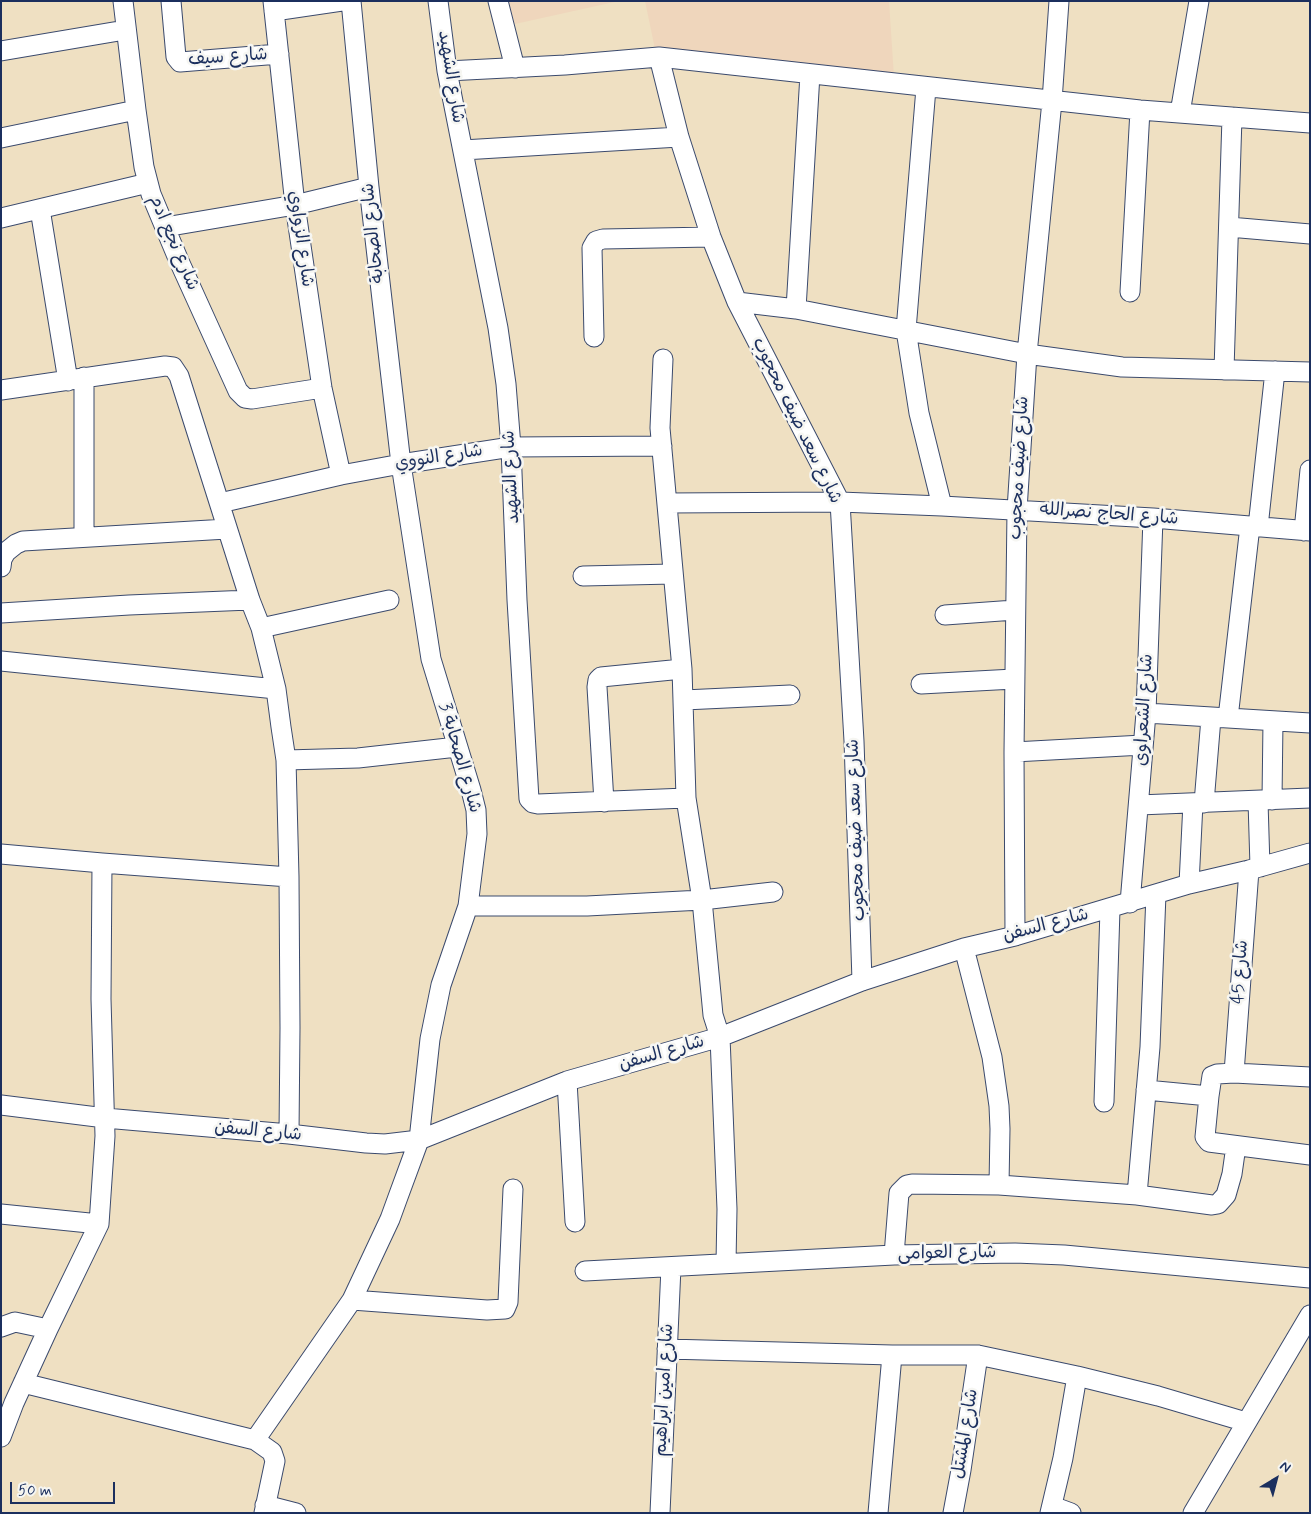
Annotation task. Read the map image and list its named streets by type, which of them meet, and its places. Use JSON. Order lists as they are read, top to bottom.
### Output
{
  "streets": {
    "street": [
      "شارع سيف",
      "شارع الشهيد",
      "شارع الصحابة",
      "شارع الزواوي",
      "شارع نجع ادم",
      "شارع سعد ضيف محجوب",
      "شارع النووي",
      "شارع ضيف محجوب",
      "شارع الحاج نصرالله",
      "شارع الشعراوى",
      "شارع الصحابة 3",
      "شارع السفن",
      "شارع 45",
      "شارع العوامى",
      "شارع امين ابراهيم",
      "شارع المشتل"
    ]
  },
  "crossings": [
    ["شارع سيف", "شارع الزواوي"],
    ["شارع الشهيد", "شارع النووي"],
    ["شارع الصحابة", "شارع النووي"],
    ["شارع الصحابة", "شارع الصحابة 3"],
    ["شارع الزواوي", "شارع نجع ادم"],
    ["شارع الزواوي", "شارع النووي"],
    ["شارع سعد ضيف محجوب", "شارع الحاج نصرالله"],
    ["شارع سعد ضيف محجوب", "شارع السفن"],
    ["شارع النووي", "شارع الصحابة 3"],
    ["شارع ضيف محجوب", "شارع الحاج نصرالله"],
    ["شارع ضيف محجوب", "شارع السفن"],
    ["شارع الحاج نصرالله", "شارع الشعراوى"],
    ["شارع الشعراوى", "شارع السفن"],
    ["شارع الصحابة 3", "شارع السفن"],
    ["شارع السفن", "شارع 45"],
    ["شارع العوامى", "شارع امين ابراهيم"]
  ],
  "scale_bar": "50 m",
  "north": "top right"
}
